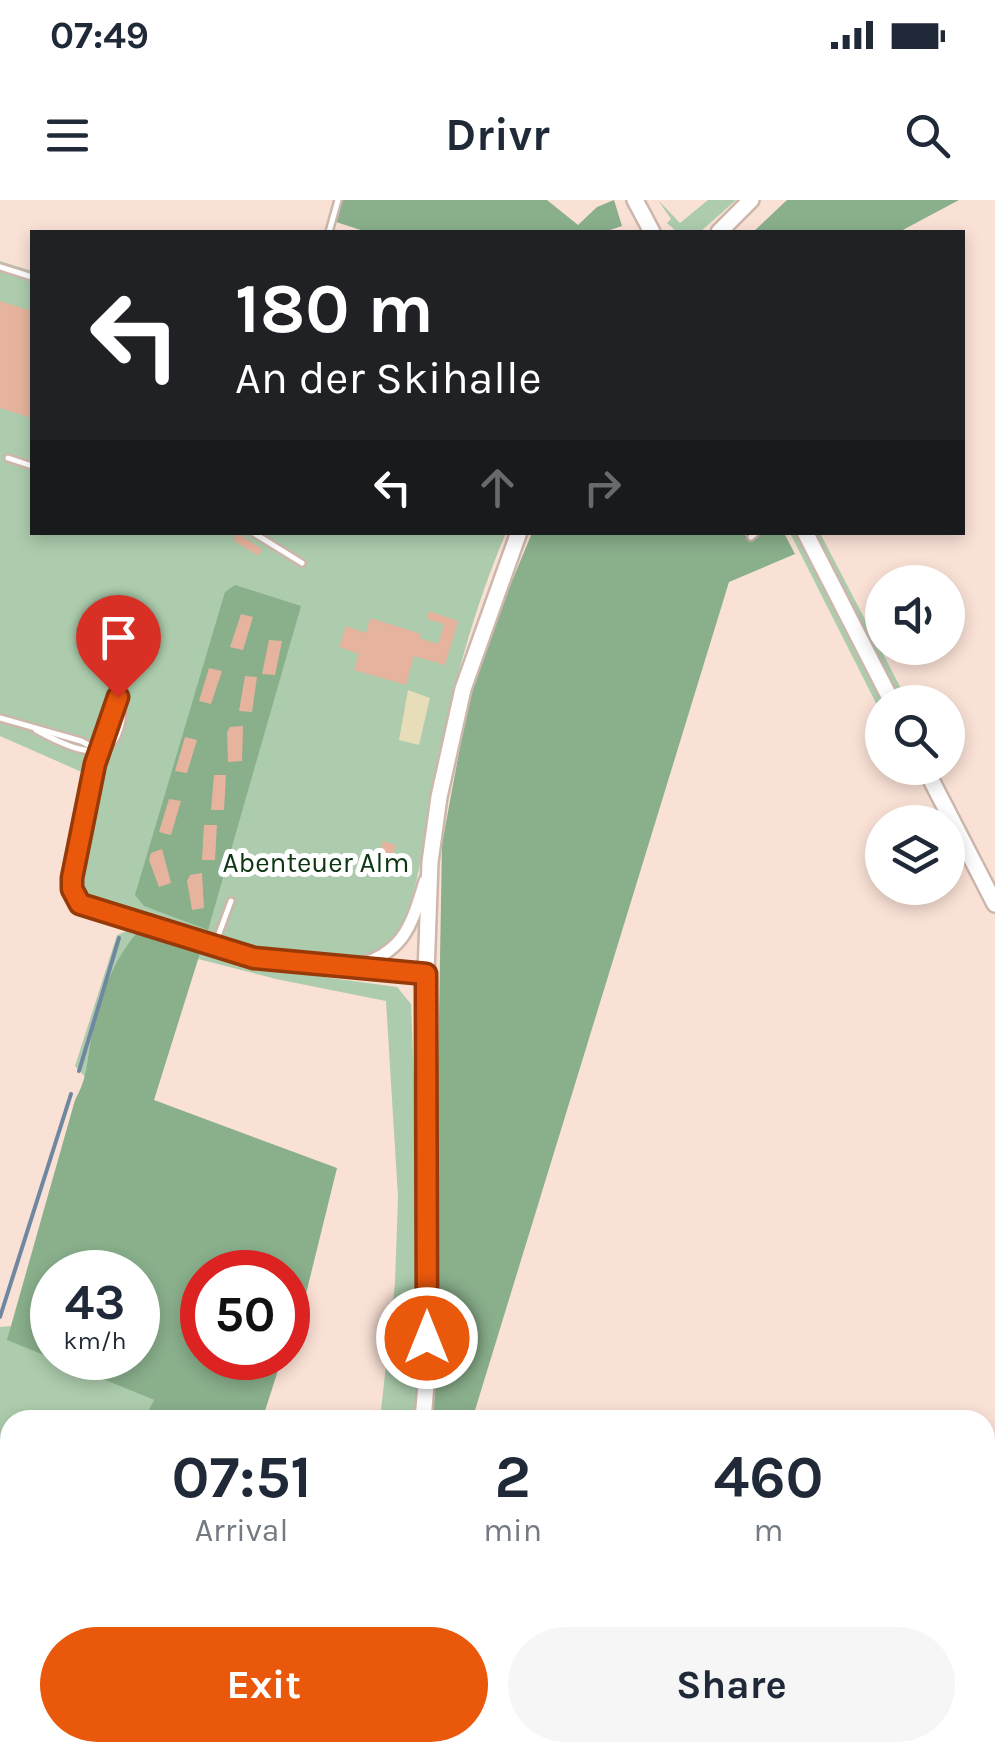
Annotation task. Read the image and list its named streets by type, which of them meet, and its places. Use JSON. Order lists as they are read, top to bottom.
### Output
{
  "parks": ["Abenteuer Alm"],
  "page": {
    "status": "07:49",
    "header": "Drivr",
    "turn": ["180 m", "An der Skihalle"],
    "speed": "43 km/h",
    "limit": "50",
    "eta": [
      "07:51",
      "Arrival",
      "2",
      "min",
      "460",
      "m"
    ],
    "buttons": ["Exit", "Share"]
  }
}
